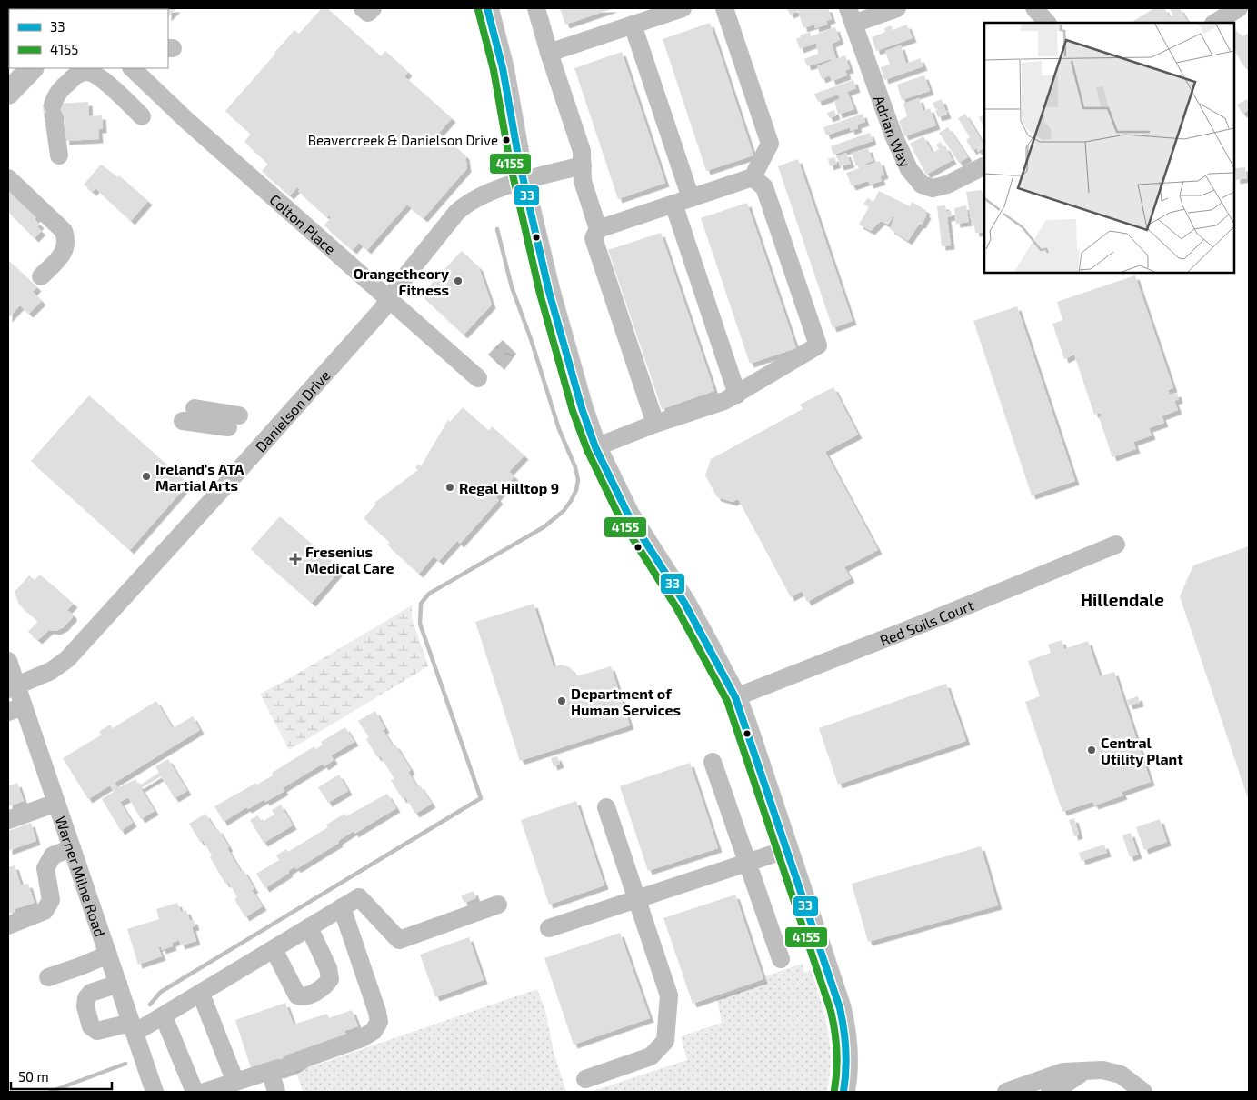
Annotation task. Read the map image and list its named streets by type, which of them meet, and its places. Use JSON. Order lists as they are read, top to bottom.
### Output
{
  "streets": {
    "street": [
      "Adrian Way",
      "Colton Place",
      "Danielson Drive",
      "Red Soils Court",
      "Warner Milne Road"
    ]
  },
  "crossings": [
    ["Colton Place", "Danielson Drive"],
    ["Danielson Drive", "Warner Milne Road"]
  ],
  "districts": ["Hillendale"],
  "places": {
    "other": [
      "Beavercreek & Danielson Drive",
      "Orangetheory Fitness",
      "Ireland's ATA Martial Arts",
      "Regal Hilltop 9",
      "Department of Human Services",
      "Central Utility Plant"
    ],
    "health": ["Fresenius Medical Care"]
  },
  "lines": ["transit line 33", "transit line 4155"],
  "legend": ["33", "4155"],
  "scale_bar": "50 m"
}
